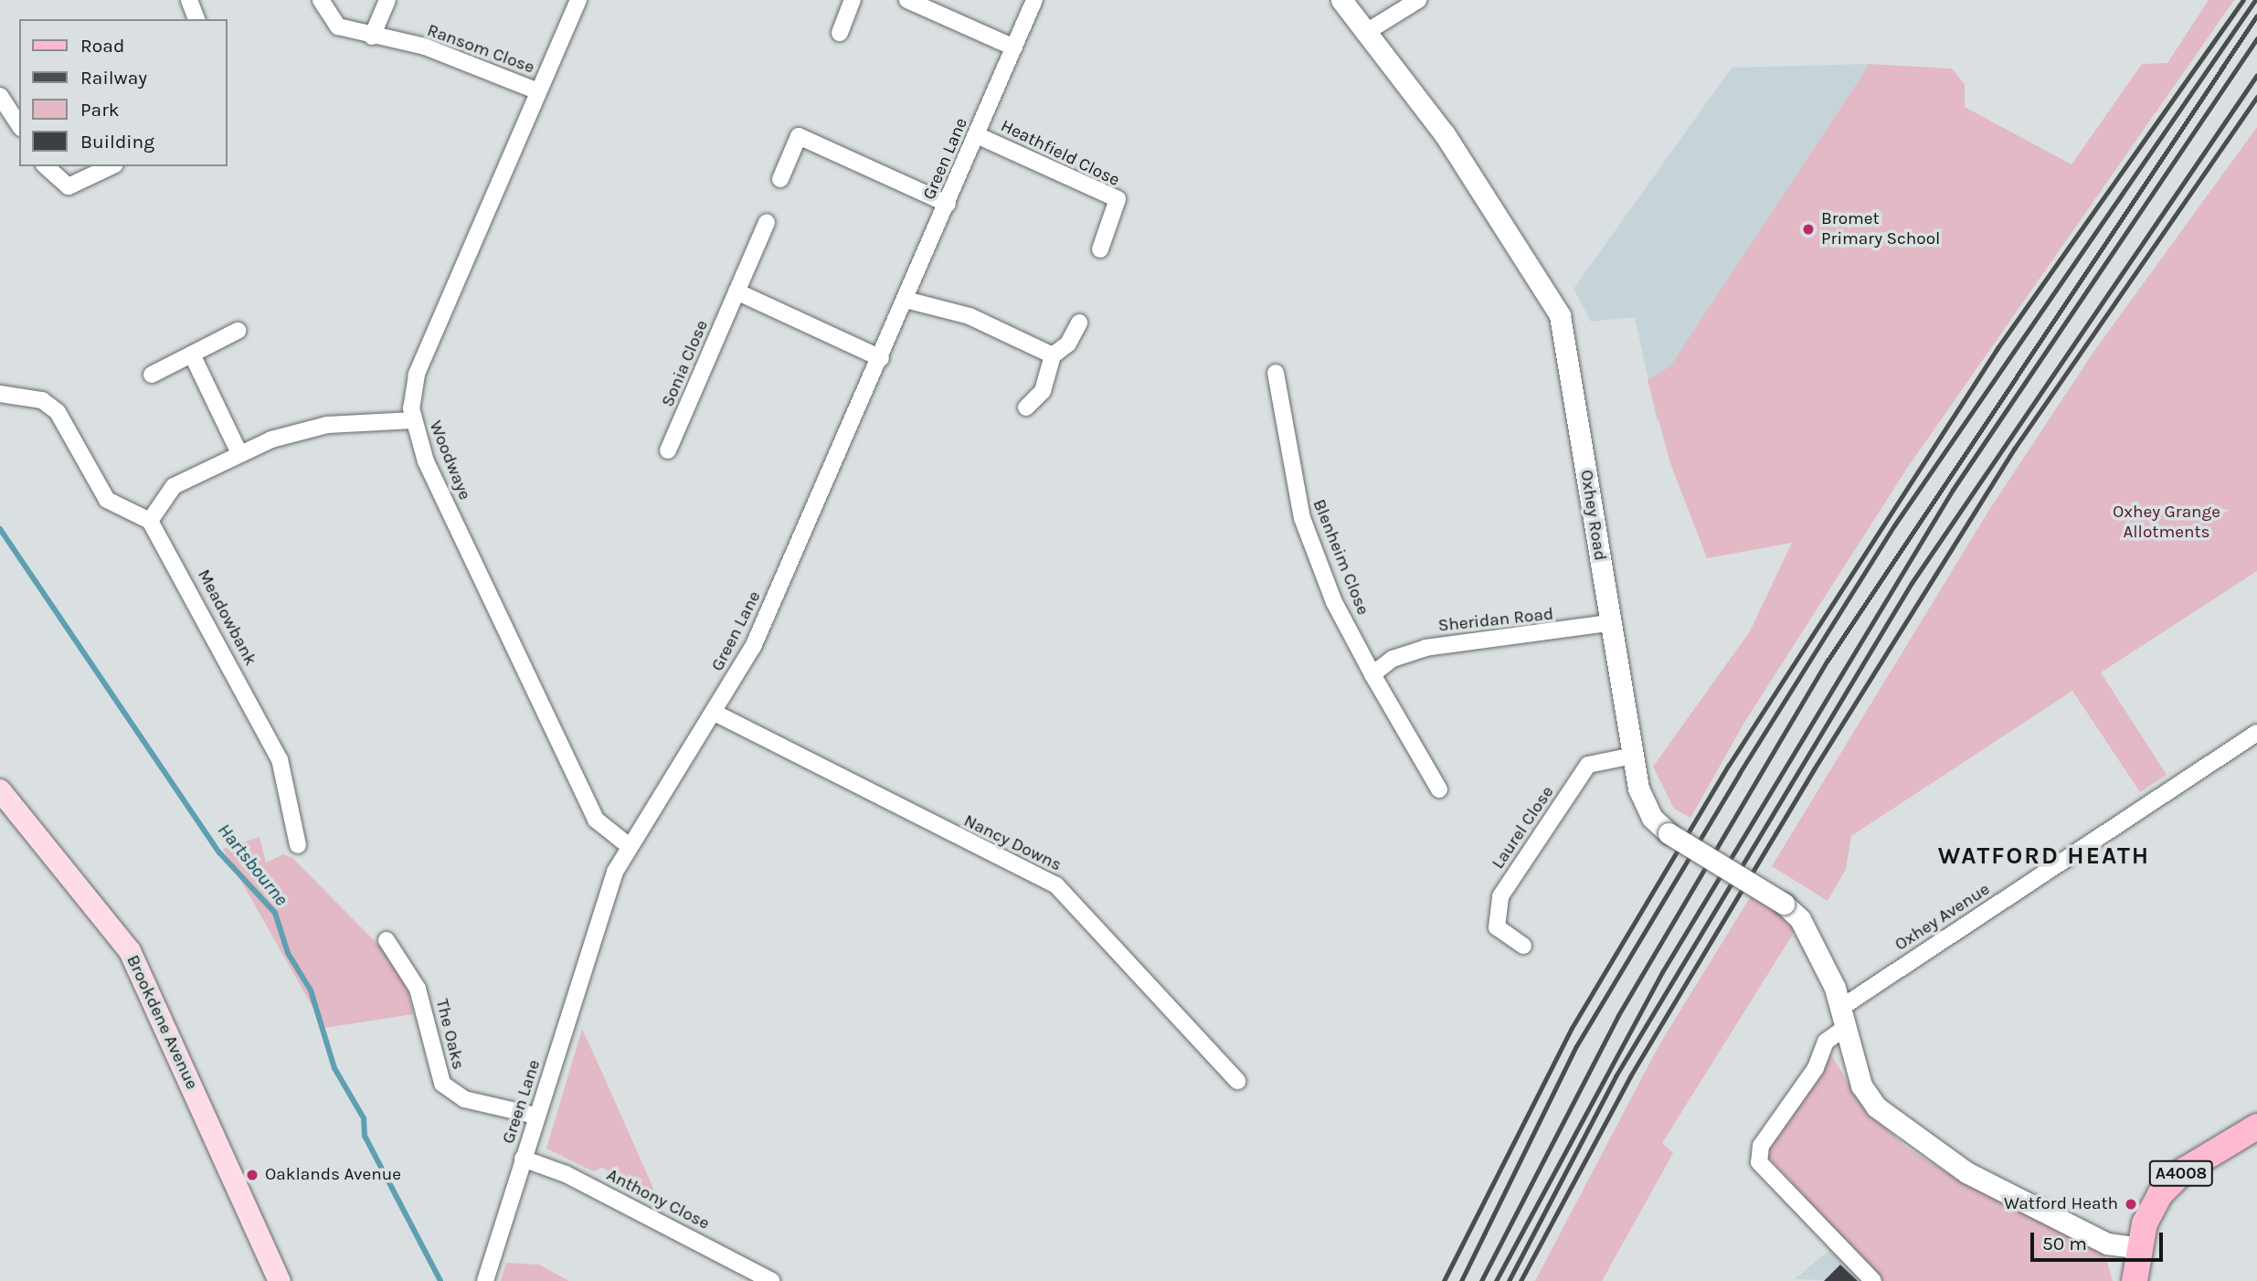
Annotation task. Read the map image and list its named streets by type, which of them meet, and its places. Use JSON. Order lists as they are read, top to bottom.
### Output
{
  "streets": {
    "main road": ["Brookdene Avenue", "A4008"],
    "street": [
      "Ransom Close",
      "Heathfield Close",
      "Green Lane",
      "Sonia Close",
      "Woodwaye",
      "Oxhey Road",
      "Blenheim Close",
      "Meadowbank",
      "Sheridan Road",
      "Laurel Close",
      "Nancy Downs",
      "Oxhey Avenue",
      "The Oaks",
      "Anthony Close"
    ]
  },
  "crossings": [
    ["Ransom Close", "Woodwaye"],
    ["Heathfield Close", "Green Lane"],
    ["Green Lane", "Woodwaye"],
    ["Green Lane", "Nancy Downs"],
    ["Green Lane", "The Oaks"],
    ["Green Lane", "Anthony Close"],
    ["Oxhey Road", "Sheridan Road"],
    ["Oxhey Road", "Laurel Close"],
    ["Oxhey Road", "Oxhey Avenue"],
    ["Blenheim Close", "Sheridan Road"]
  ],
  "districts": ["WATFORD HEATH"],
  "water": ["Hartsbourne"],
  "parks": ["Oxhey Grange Allotments"],
  "places": ["Bromet Primary School", "Oaklands Avenue", "Watford Heath"],
  "legend": [
    "Road",
    "Railway",
    "Park",
    "Building"
  ],
  "scale_bar": "50 m"
}
